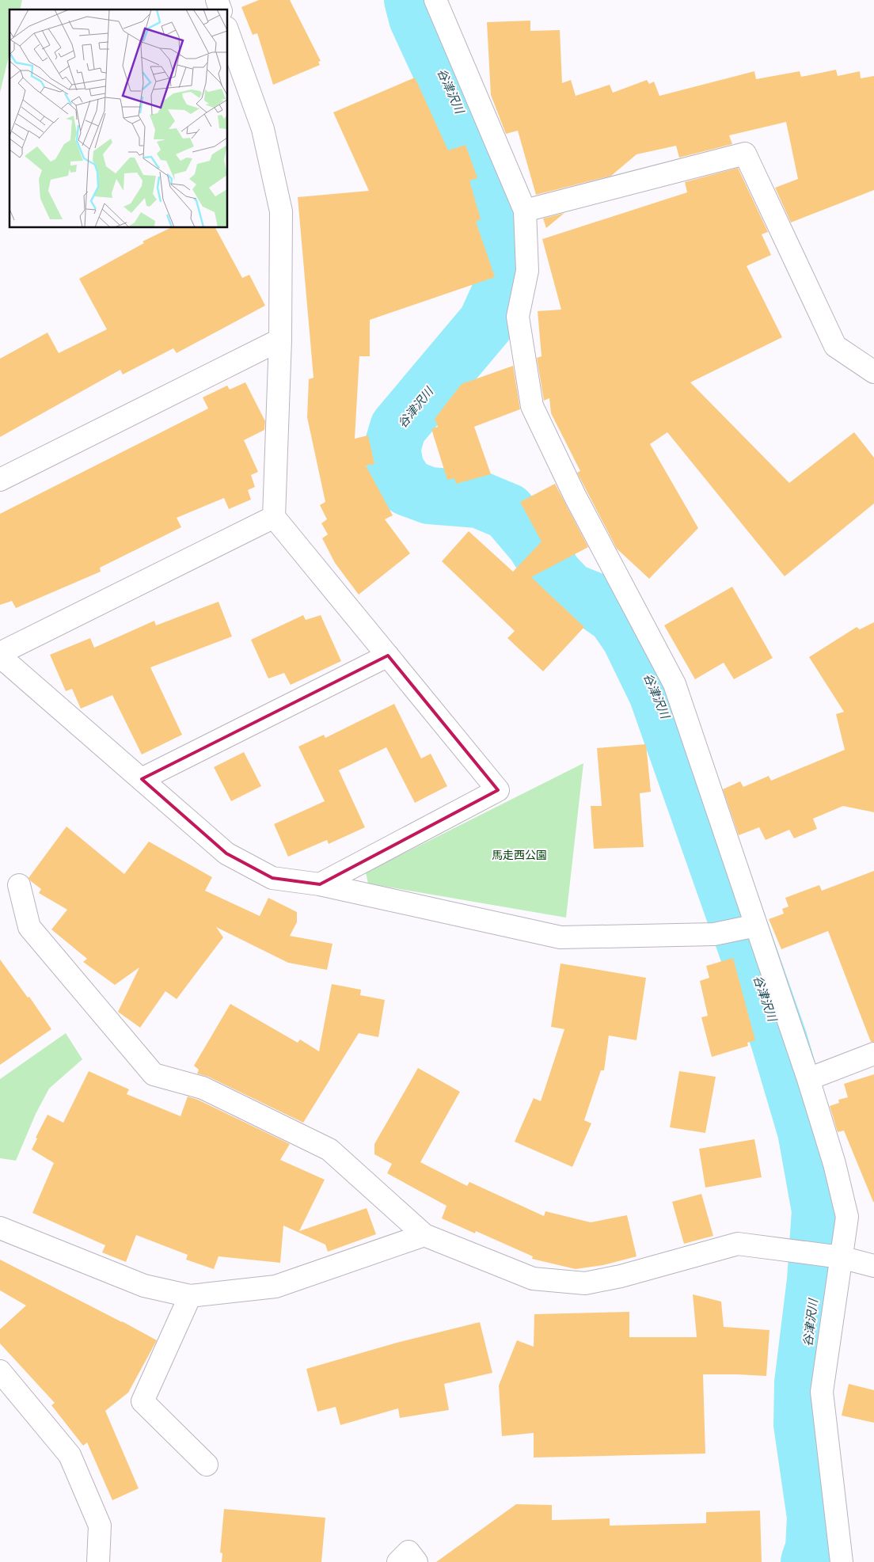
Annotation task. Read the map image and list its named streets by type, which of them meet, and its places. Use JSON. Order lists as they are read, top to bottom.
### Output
{
  "water": ["谷津沢川"],
  "parks": ["馬走西公園"]
}
